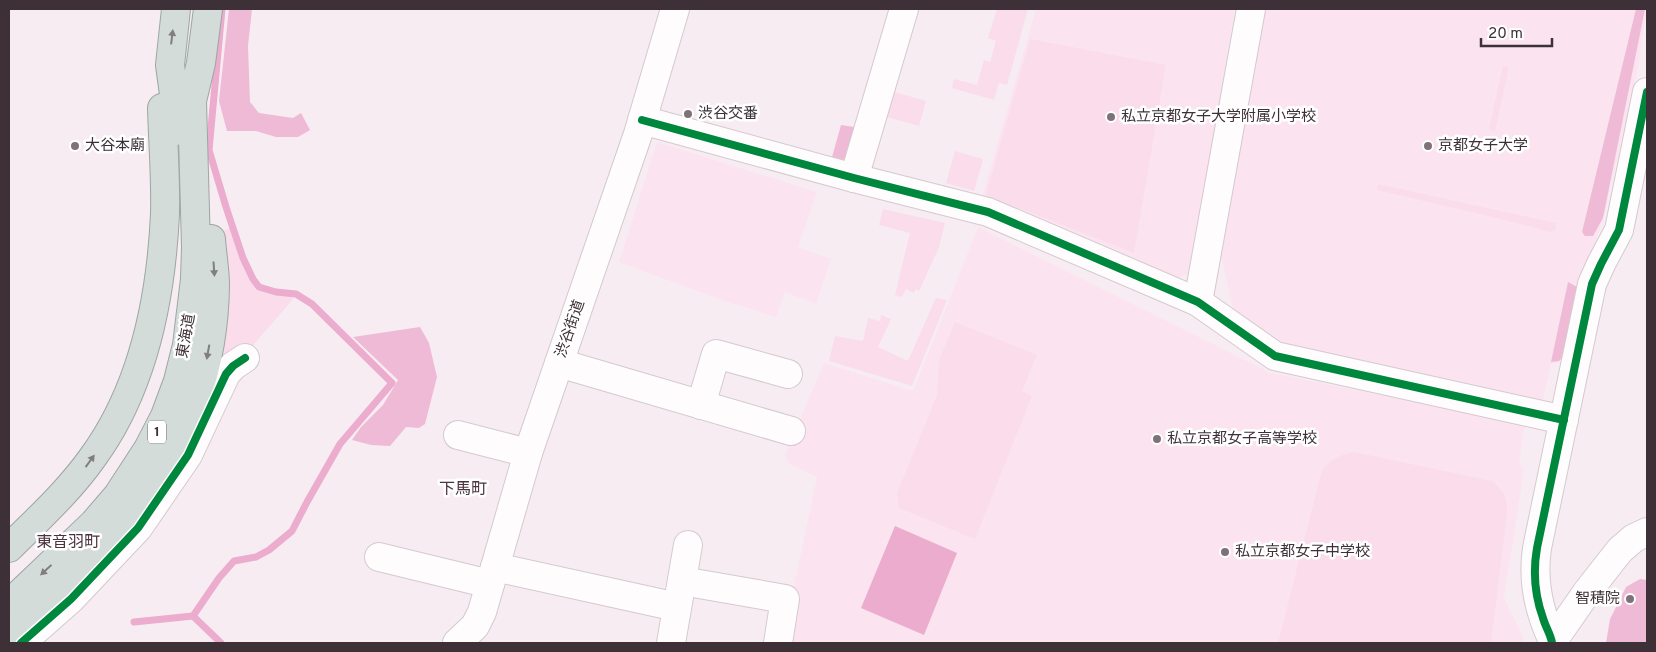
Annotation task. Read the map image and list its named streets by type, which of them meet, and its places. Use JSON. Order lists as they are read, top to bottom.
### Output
{
  "streets": {
    "highway": ["東海道", "1"],
    "street": ["渋谷街道"]
  },
  "crossings": [
    ["東海道", "1"]
  ],
  "districts": ["下馬町", "東音羽町"],
  "places": [
    "渋谷交番",
    "私立京都女子大学附属小学校",
    "大谷本廟",
    "京都女子大学",
    "私立京都女子高等学校",
    "私立京都女子中学校",
    "智積院"
  ],
  "scale_bar": "20 m"
}
